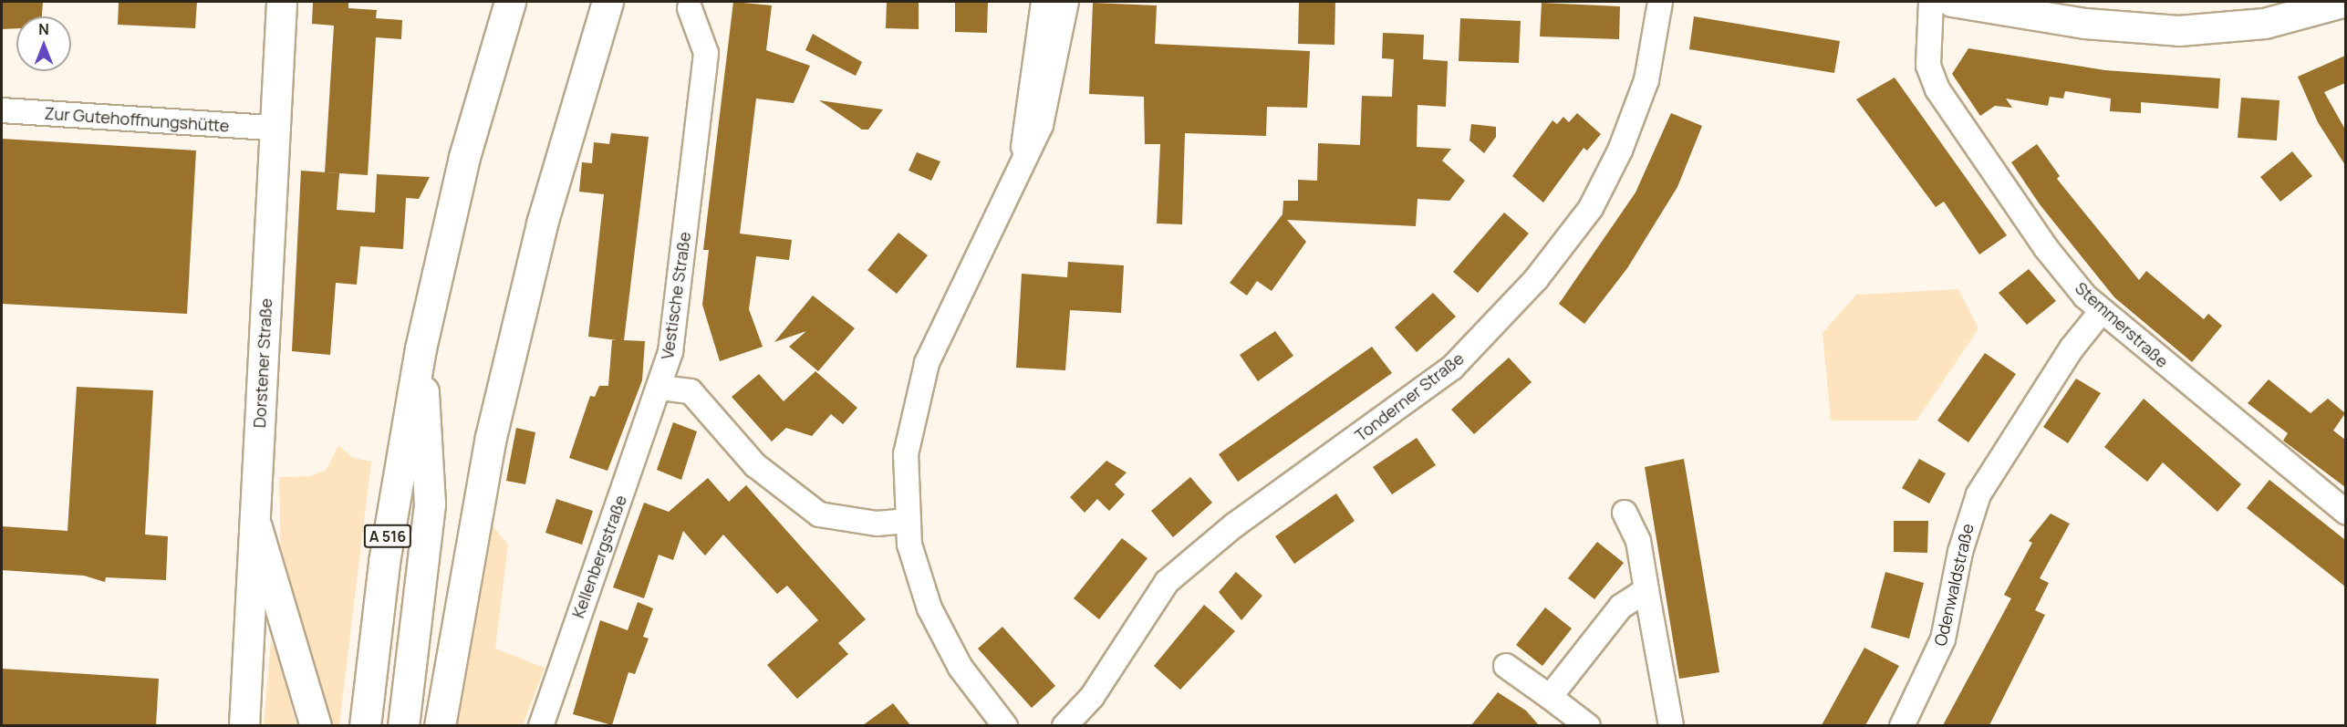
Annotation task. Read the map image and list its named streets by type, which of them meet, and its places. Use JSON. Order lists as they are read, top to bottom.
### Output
{
  "streets": {
    "highway": ["A 516"],
    "main road": ["Dorstener Straße"],
    "street": [
      "Zur Gutehoffnungshütte",
      "Vestische Straße",
      "Stemmerstraße",
      "Tonderner Straße",
      "Kellenbergstraße",
      "Odenwaldstraße"
    ]
  },
  "crossings": [
    ["Zur Gutehoffnungshütte", "Dorstener Straße"],
    ["Vestische Straße", "Kellenbergstraße"],
    ["Stemmerstraße", "Odenwaldstraße"]
  ],
  "north": "top"
}
